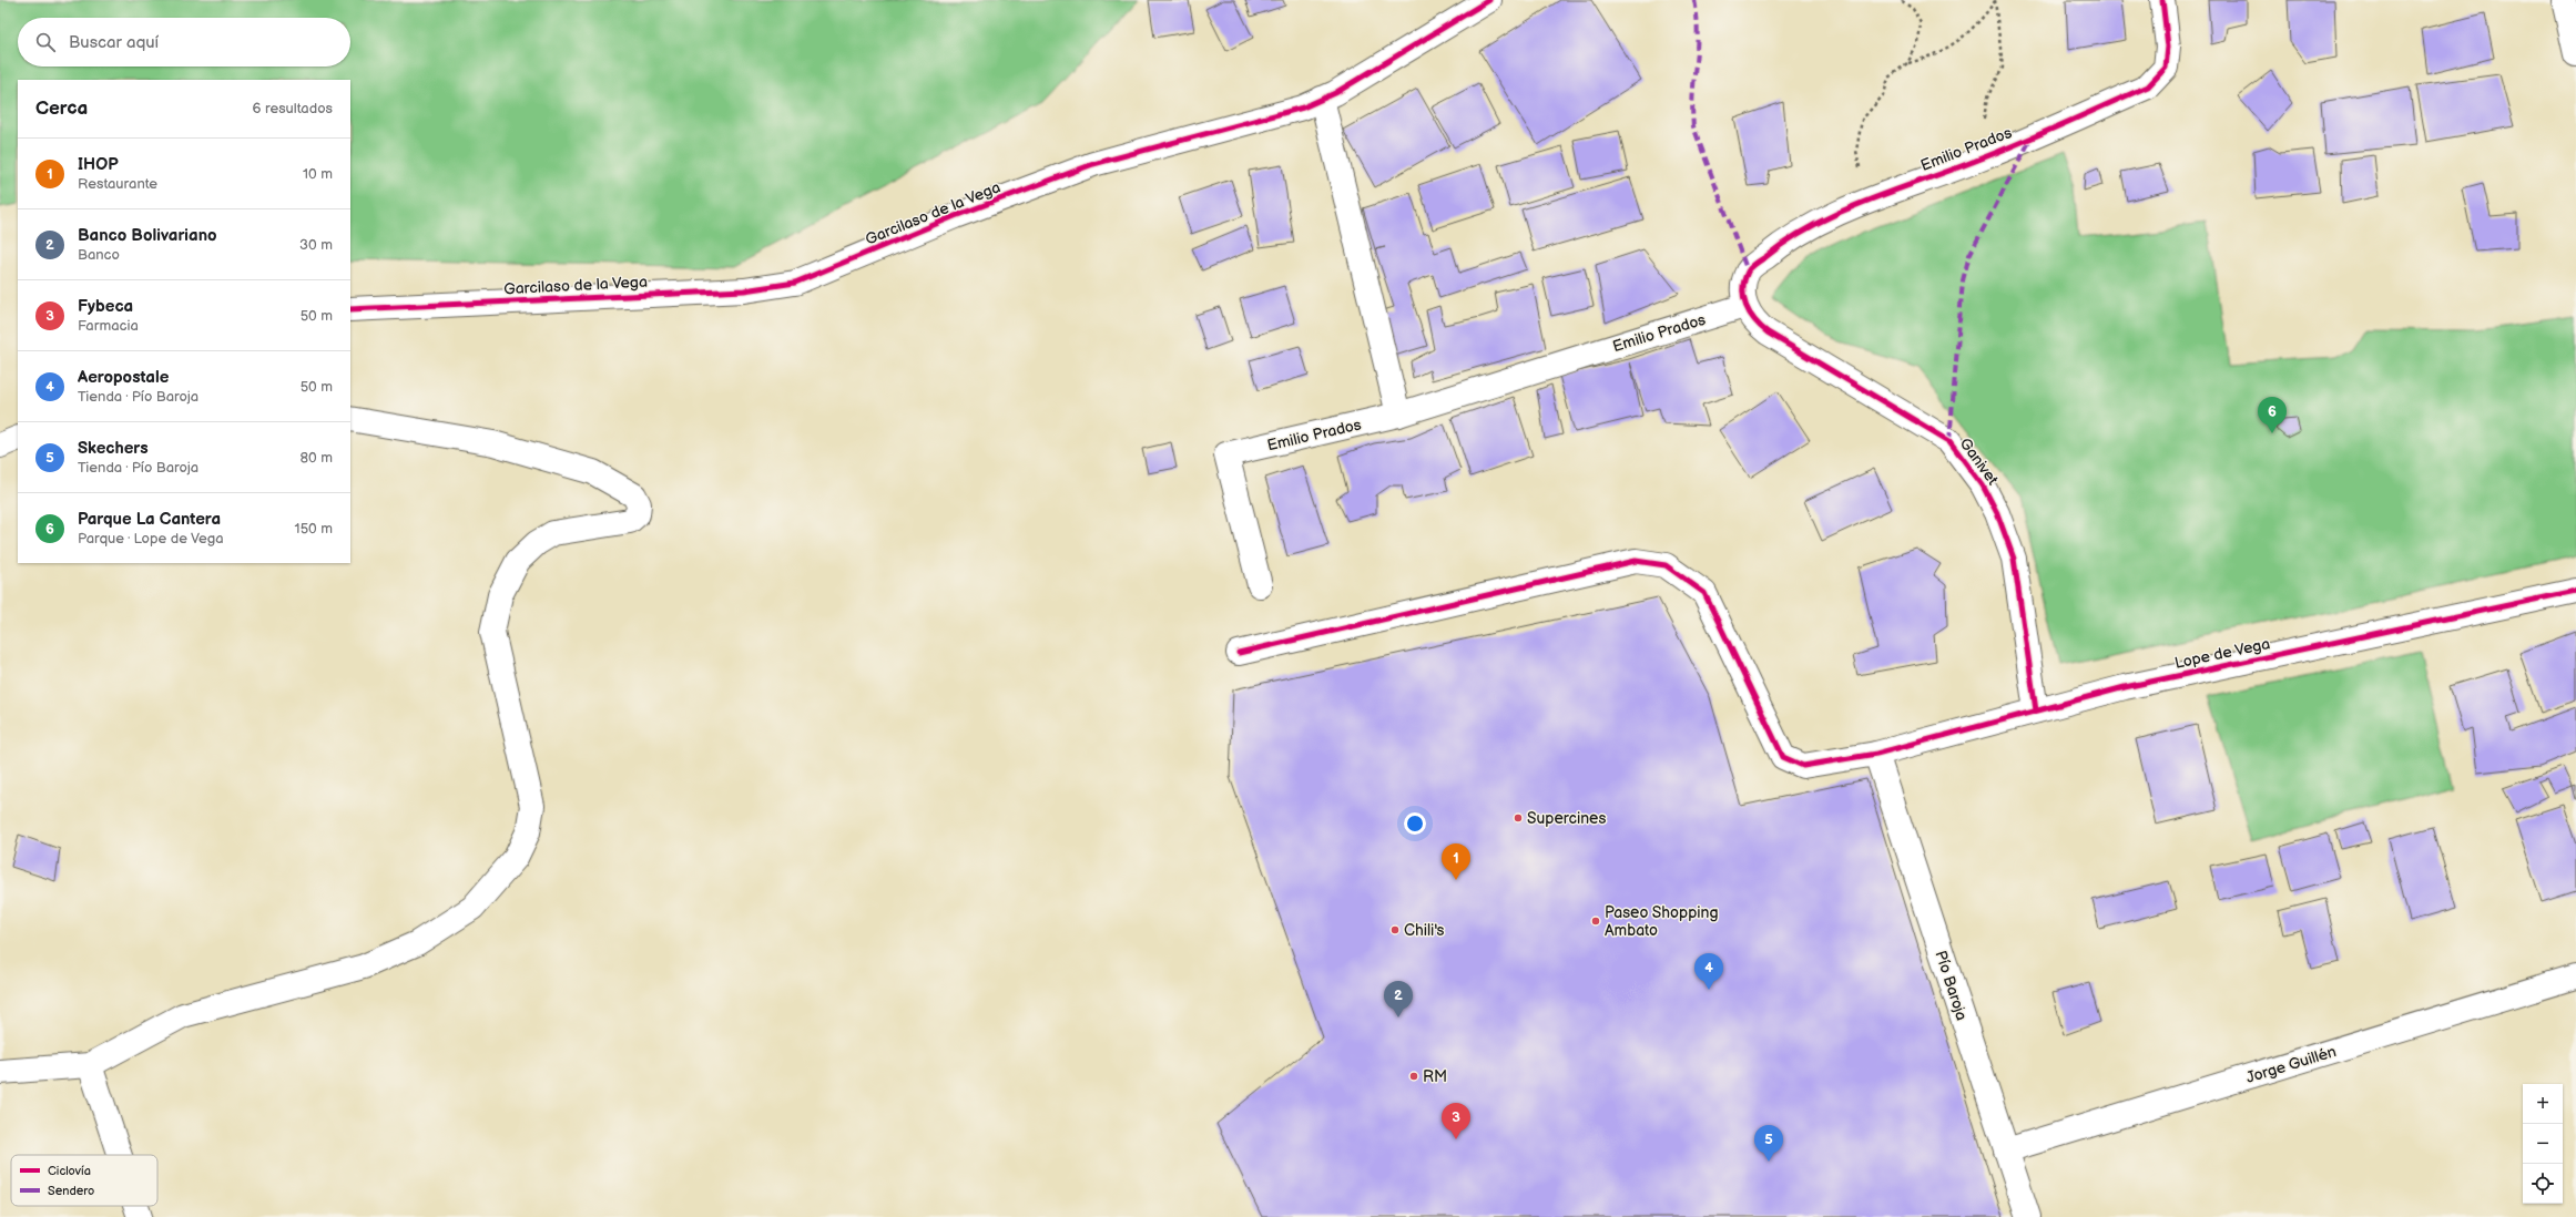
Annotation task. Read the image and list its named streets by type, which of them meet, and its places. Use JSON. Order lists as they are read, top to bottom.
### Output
{
  "streets": {
    "street": [
      "Emilio Prados",
      "Garcilaso de la Vega",
      "Ganivet",
      "Lope de Vega",
      "Pío Baroja",
      "Jorge Guillén"
    ]
  },
  "crossings": [
    ["Emilio Prados", "Ganivet"],
    ["Ganivet", "Lope de Vega"],
    ["Lope de Vega", "Pío Baroja"],
    ["Pío Baroja", "Jorge Guillén"]
  ],
  "places": [
    "Supercines",
    "Paseo Shopping Ambato",
    "Chili's",
    "RM"
  ],
  "legend": ["Ciclovía", "Sendero"],
  "page": {
    "search": "Buscar aquí",
    "heading": ["Cerca", "6 resultados"],
    "list": [
      {
        "mark": "1",
        "name": "IHOP",
        "note": "Restaurante",
        "value": "10 m"
      },
      {
        "mark": "2",
        "name": "Banco Bolivariano",
        "note": "Banco",
        "value": "30 m"
      },
      {
        "mark": "3",
        "name": "Fybeca",
        "note": "Farmacia",
        "value": "50 m"
      },
      {
        "mark": "4",
        "name": "Aeropostale",
        "note": "Tienda · Pío Baroja",
        "value": "50 m"
      },
      {
        "mark": "5",
        "name": "Skechers",
        "note": "Tienda · Pío Baroja",
        "value": "80 m"
      },
      {
        "mark": "6",
        "name": "Parque La Cantera",
        "note": "Parque · Lope de Vega",
        "value": "150 m"
      }
    ],
    "pins": [
      "6",
      "1",
      "4",
      "2",
      "3",
      "5"
    ],
    "map_buttons": ["+", "−"]
  }
}
